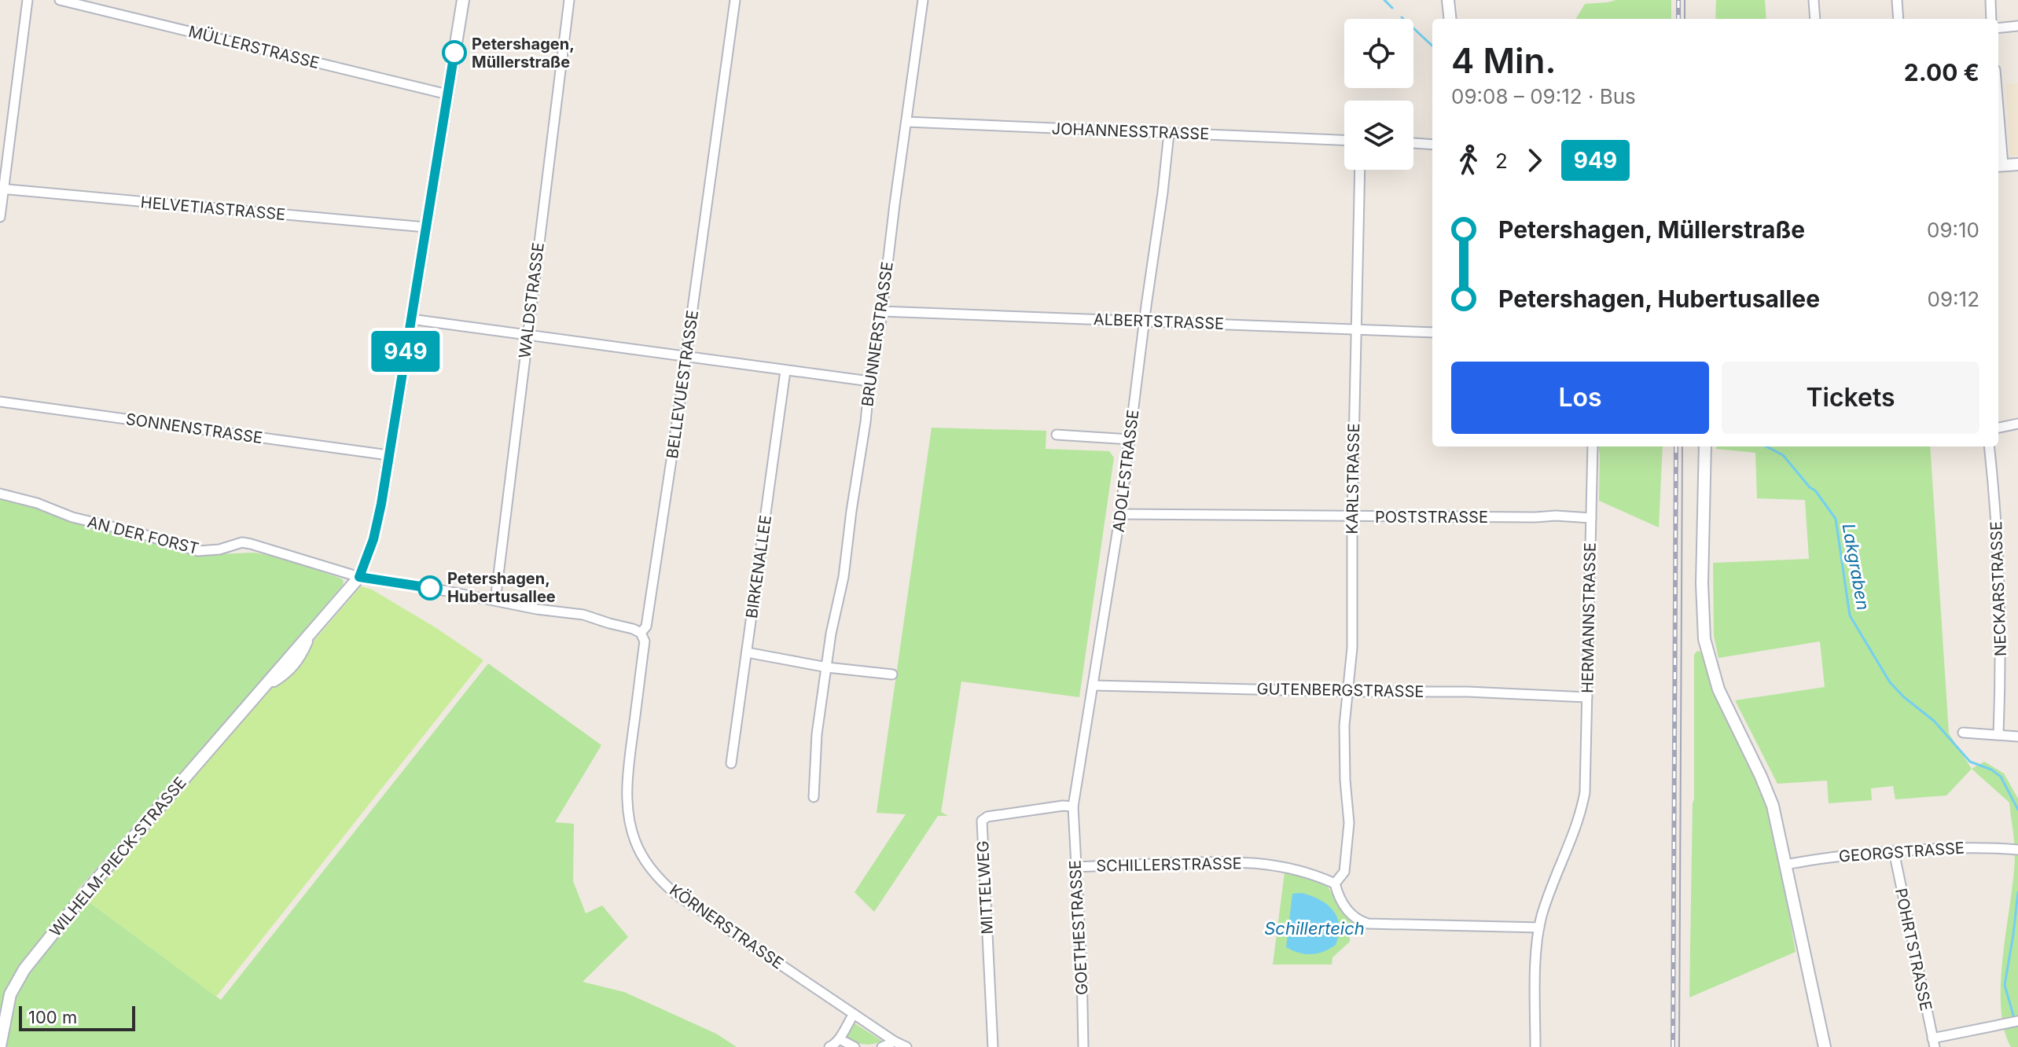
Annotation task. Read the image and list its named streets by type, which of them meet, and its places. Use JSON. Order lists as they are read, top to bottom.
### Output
{
  "streets": {
    "street": [
      "MÜLLERSTRASSE",
      "JOHANNESSTRASSE",
      "HELVETIASTRASSE",
      "WALDSTRASSE",
      "ALBERTSTRASSE",
      "BRUNNERSTRASSE",
      "BELLEVUESTRASSE",
      "SONNENSTRASSE",
      "ADOLFSTRASSE",
      "KARLSTRASSE",
      "POSTSTRASSE",
      "AN DER FORST",
      "BIRKENALLEE",
      "NECKARSTRASSE",
      "HERMANNSTRASSE",
      "GUTENBERGSTRASSE",
      "GEORGSTRASSE",
      "WILHELM-PIECK-STRASSE",
      "SCHILLERSTRASSE",
      "MITTELWEG",
      "KÖRNERSTRASSE",
      "GOETHESTRASSE",
      "POHRTSTRASSE"
    ]
  },
  "crossings": [
    ["MÜLLERSTRASSE", "WILHELM-PIECK-STRASSE"],
    ["JOHANNESSTRASSE", "BRUNNERSTRASSE"],
    ["JOHANNESSTRASSE", "ADOLFSTRASSE"],
    ["HELVETIASTRASSE", "WILHELM-PIECK-STRASSE"],
    ["WALDSTRASSE", "AN DER FORST"],
    ["ALBERTSTRASSE", "BRUNNERSTRASSE"],
    ["ALBERTSTRASSE", "ADOLFSTRASSE"],
    ["ALBERTSTRASSE", "KARLSTRASSE"],
    ["BELLEVUESTRASSE", "AN DER FORST"],
    ["BELLEVUESTRASSE", "KÖRNERSTRASSE"],
    ["SONNENSTRASSE", "WILHELM-PIECK-STRASSE"],
    ["ADOLFSTRASSE", "POSTSTRASSE"],
    ["ADOLFSTRASSE", "GUTENBERGSTRASSE"],
    ["ADOLFSTRASSE", "MITTELWEG"],
    ["ADOLFSTRASSE", "GOETHESTRASSE"],
    ["KARLSTRASSE", "POSTSTRASSE"],
    ["KARLSTRASSE", "GUTENBERGSTRASSE"],
    ["KARLSTRASSE", "SCHILLERSTRASSE"],
    ["POSTSTRASSE", "HERMANNSTRASSE"],
    ["AN DER FORST", "WILHELM-PIECK-STRASSE"],
    ["HERMANNSTRASSE", "GUTENBERGSTRASSE"],
    ["GEORGSTRASSE", "POHRTSTRASSE"],
    ["SCHILLERSTRASSE", "GOETHESTRASSE"],
    ["MITTELWEG", "GOETHESTRASSE"]
  ],
  "water": ["Lakgraben", "Schillerteich"],
  "places": ["Petershagen, Müllerstraße", "Petershagen, Hubertusallee"],
  "lines": ["bus line 949"],
  "scale_bar": "100 m",
  "page": {
    "on_map": "949",
    "heading": ["4 Min.", "09:08 – 09:12 · Bus", "2.00 €"],
    "legs": ["2", "949"],
    "list": [
      {
        "name": "Petershagen, Müllerstraße",
        "value": "09:10"
      },
      {
        "name": "Petershagen, Hubertusallee",
        "value": "09:12"
      }
    ],
    "buttons": ["Los", "Tickets"],
    "scale": "100 m"
  }
}
